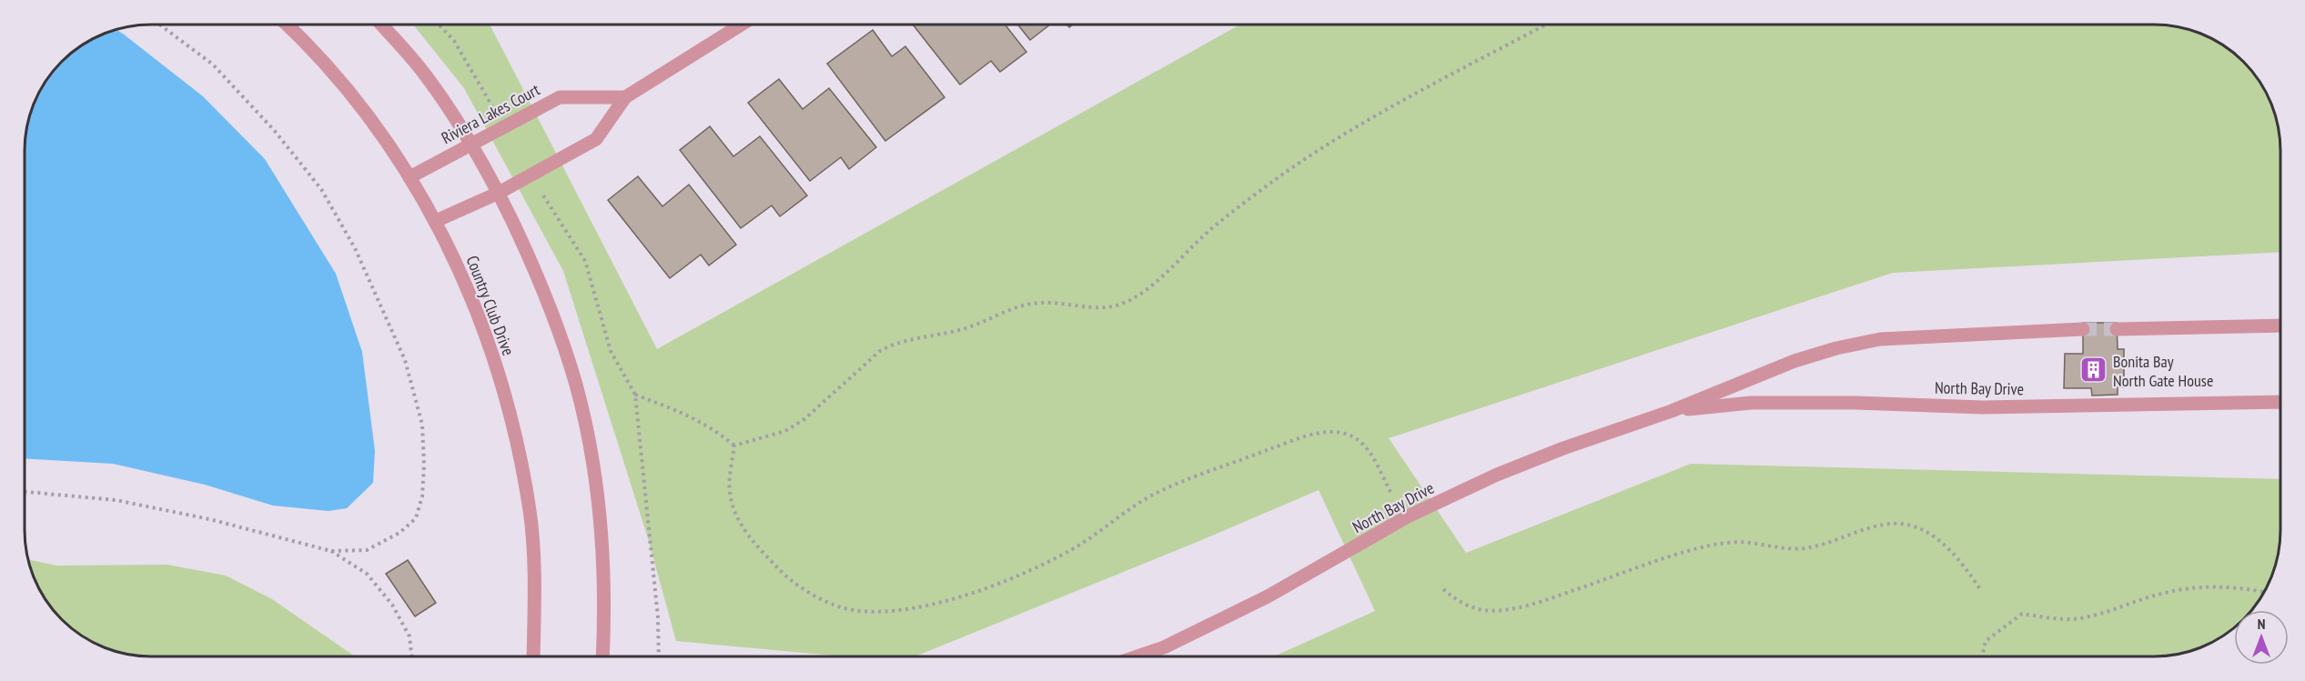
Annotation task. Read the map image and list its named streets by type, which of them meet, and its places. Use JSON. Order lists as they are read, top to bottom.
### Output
{
  "streets": {
    "street": ["Riviera Lakes Court", "Country Club Drive", "North Bay Drive"]
  },
  "crossings": [
    ["Riviera Lakes Court", "Country Club Drive"]
  ],
  "places": {
    "building": ["Bonita Bay North Gate House"]
  },
  "north": "top"
}
